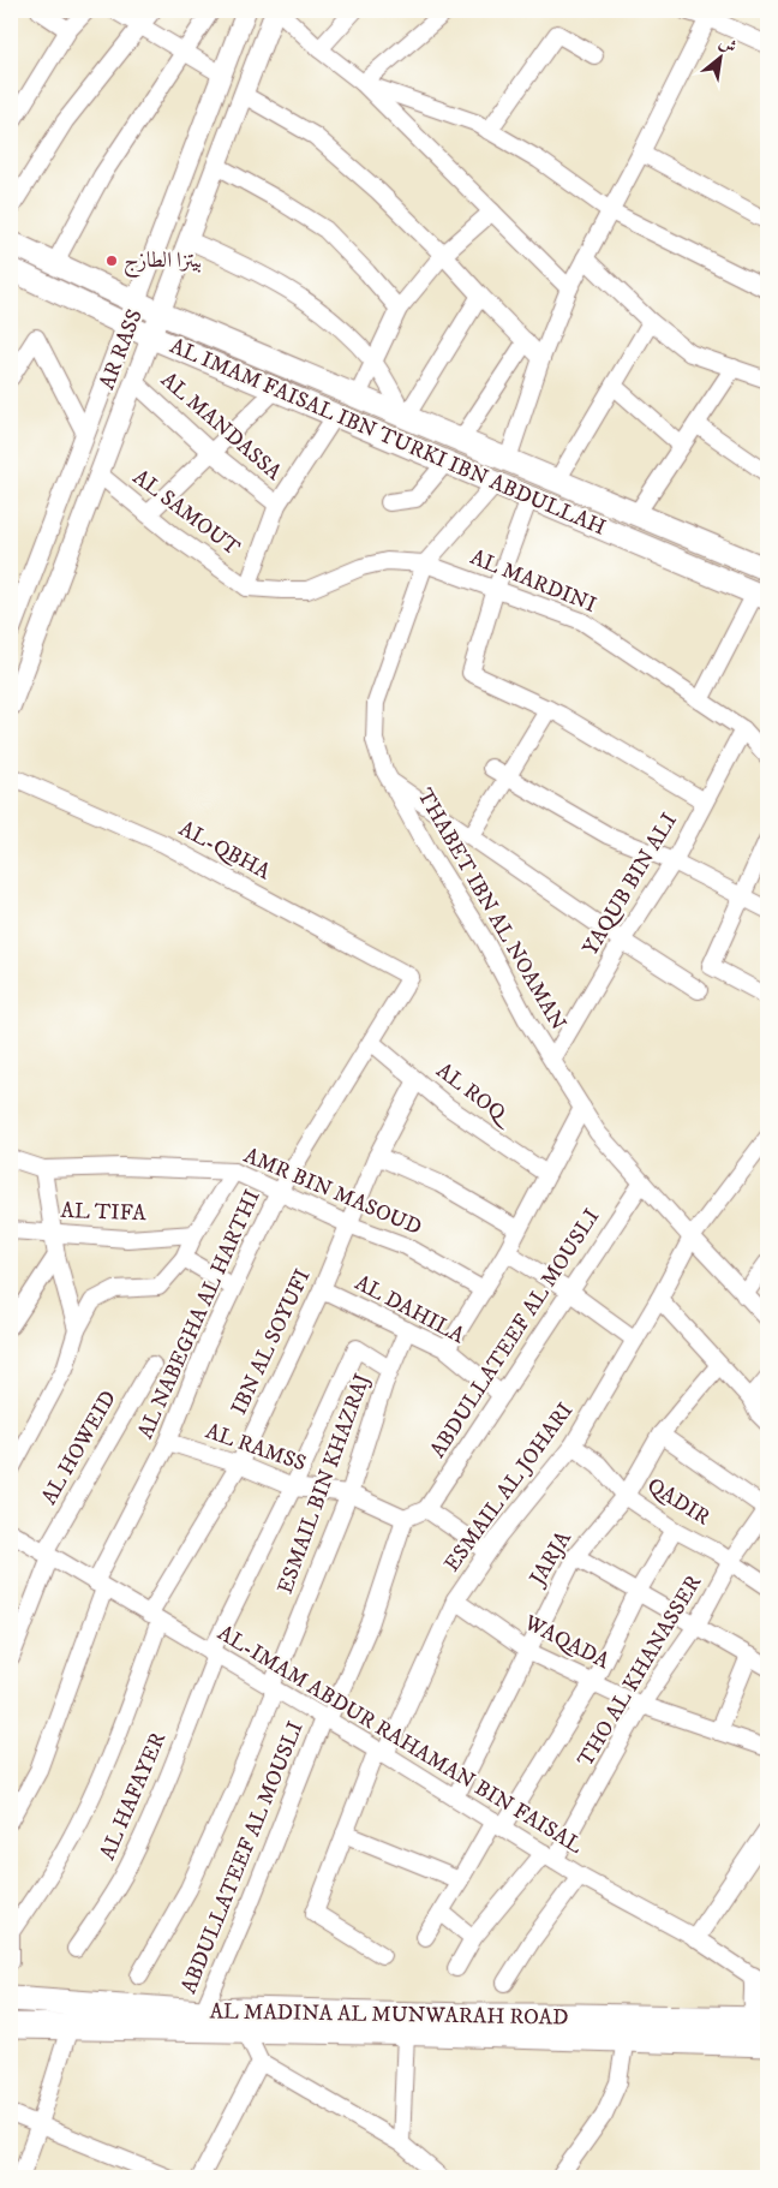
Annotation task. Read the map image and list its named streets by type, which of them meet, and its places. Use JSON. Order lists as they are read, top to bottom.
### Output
{
  "streets": {
    "main road": ["AL IMAM FAISAL IBN TURKI IBN ABDULLAH", "AL MADINA AL MUNWARAH ROAD"],
    "street": [
      "AR RASS",
      "AL MANDASSA",
      "AL SAMOUT",
      "AL MARDINI",
      "AL-QBHA",
      "YAQUB BIN ALI",
      "THABET IBN AL NOAMAN",
      "AL ROQ",
      "AMR BIN MASOUD",
      "AL TIFA",
      "AL DAHILA",
      "AL NABEGHA AL HARTHI",
      "ABDULLATEEF AL MOUSLI",
      "IBN AL SOYUFI",
      "AL HOWEID",
      "AL RAMSS",
      "ESMAIL BIN KHAZRAJ",
      "ESMAIL AL JOHARI",
      "QADIR",
      "JARJA",
      "WAQADA",
      "THO AL KHANASSER",
      "AL-IMAM ABDUR RAHAMAN BIN FAISAL",
      "AL HAFAYER"
    ]
  },
  "crossings": [
    ["AR RASS", "AL MANDASSA"],
    ["AR RASS", "AL IMAM FAISAL IBN TURKI IBN ABDULLAH"],
    ["AR RASS", "AL SAMOUT"],
    ["AL IMAM FAISAL IBN TURKI IBN ABDULLAH", "THABET IBN AL NOAMAN"],
    ["AL SAMOUT", "AL MARDINI"],
    ["AL MARDINI", "YAQUB BIN ALI"],
    ["AL MARDINI", "THABET IBN AL NOAMAN"],
    ["AL-QBHA", "AL NABEGHA AL HARTHI"],
    ["YAQUB BIN ALI", "THABET IBN AL NOAMAN"],
    ["THABET IBN AL NOAMAN", "ABDULLATEEF AL MOUSLI"],
    ["THABET IBN AL NOAMAN", "ESMAIL AL JOHARI"],
    ["AL ROQ", "AL NABEGHA AL HARTHI"],
    ["AL ROQ", "IBN AL SOYUFI"],
    ["AMR BIN MASOUD", "AL NABEGHA AL HARTHI"],
    ["AMR BIN MASOUD", "IBN AL SOYUFI"],
    ["AL DAHILA", "ABDULLATEEF AL MOUSLI"],
    ["AL DAHILA", "IBN AL SOYUFI"],
    ["AL DAHILA", "ESMAIL BIN KHAZRAJ"],
    ["AL NABEGHA AL HARTHI", "AL RAMSS"],
    ["AL NABEGHA AL HARTHI", "AL-IMAM ABDUR RAHAMAN BIN FAISAL"],
    ["ABDULLATEEF AL MOUSLI", "AL RAMSS"],
    ["ABDULLATEEF AL MOUSLI", "AL-IMAM ABDUR RAHAMAN BIN FAISAL"],
    ["ABDULLATEEF AL MOUSLI", "AL MADINA AL MUNWARAH ROAD"],
    ["IBN AL SOYUFI", "AL RAMSS"],
    ["IBN AL SOYUFI", "AL-IMAM ABDUR RAHAMAN BIN FAISAL"],
    ["AL HOWEID", "AL-IMAM ABDUR RAHAMAN BIN FAISAL"],
    ["AL RAMSS", "ESMAIL BIN KHAZRAJ"],
    ["AL RAMSS", "AL HAFAYER"],
    ["ESMAIL BIN KHAZRAJ", "AL-IMAM ABDUR RAHAMAN BIN FAISAL"],
    ["ESMAIL AL JOHARI", "QADIR"],
    ["ESMAIL AL JOHARI", "WAQADA"],
    ["ESMAIL AL JOHARI", "AL-IMAM ABDUR RAHAMAN BIN FAISAL"],
    ["QADIR", "JARJA"],
    ["QADIR", "THO AL KHANASSER"],
    ["JARJA", "WAQADA"],
    ["JARJA", "AL-IMAM ABDUR RAHAMAN BIN FAISAL"],
    ["WAQADA", "THO AL KHANASSER"],
    ["THO AL KHANASSER", "AL-IMAM ABDUR RAHAMAN BIN FAISAL"],
    ["AL-IMAM ABDUR RAHAMAN BIN FAISAL", "AL HAFAYER"]
  ],
  "places": ["بيتزا الطازج"],
  "north": "top right"
}
